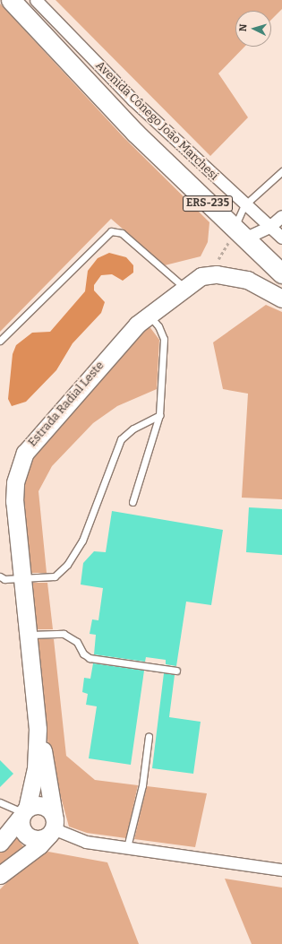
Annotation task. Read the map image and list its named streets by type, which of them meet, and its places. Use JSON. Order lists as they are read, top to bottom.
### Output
{
  "streets": {
    "main road": ["ERS-235"],
    "street": ["Avenida Cônego João Marchesi", "Estrada Radial Leste"]
  },
  "north": "left"
}
